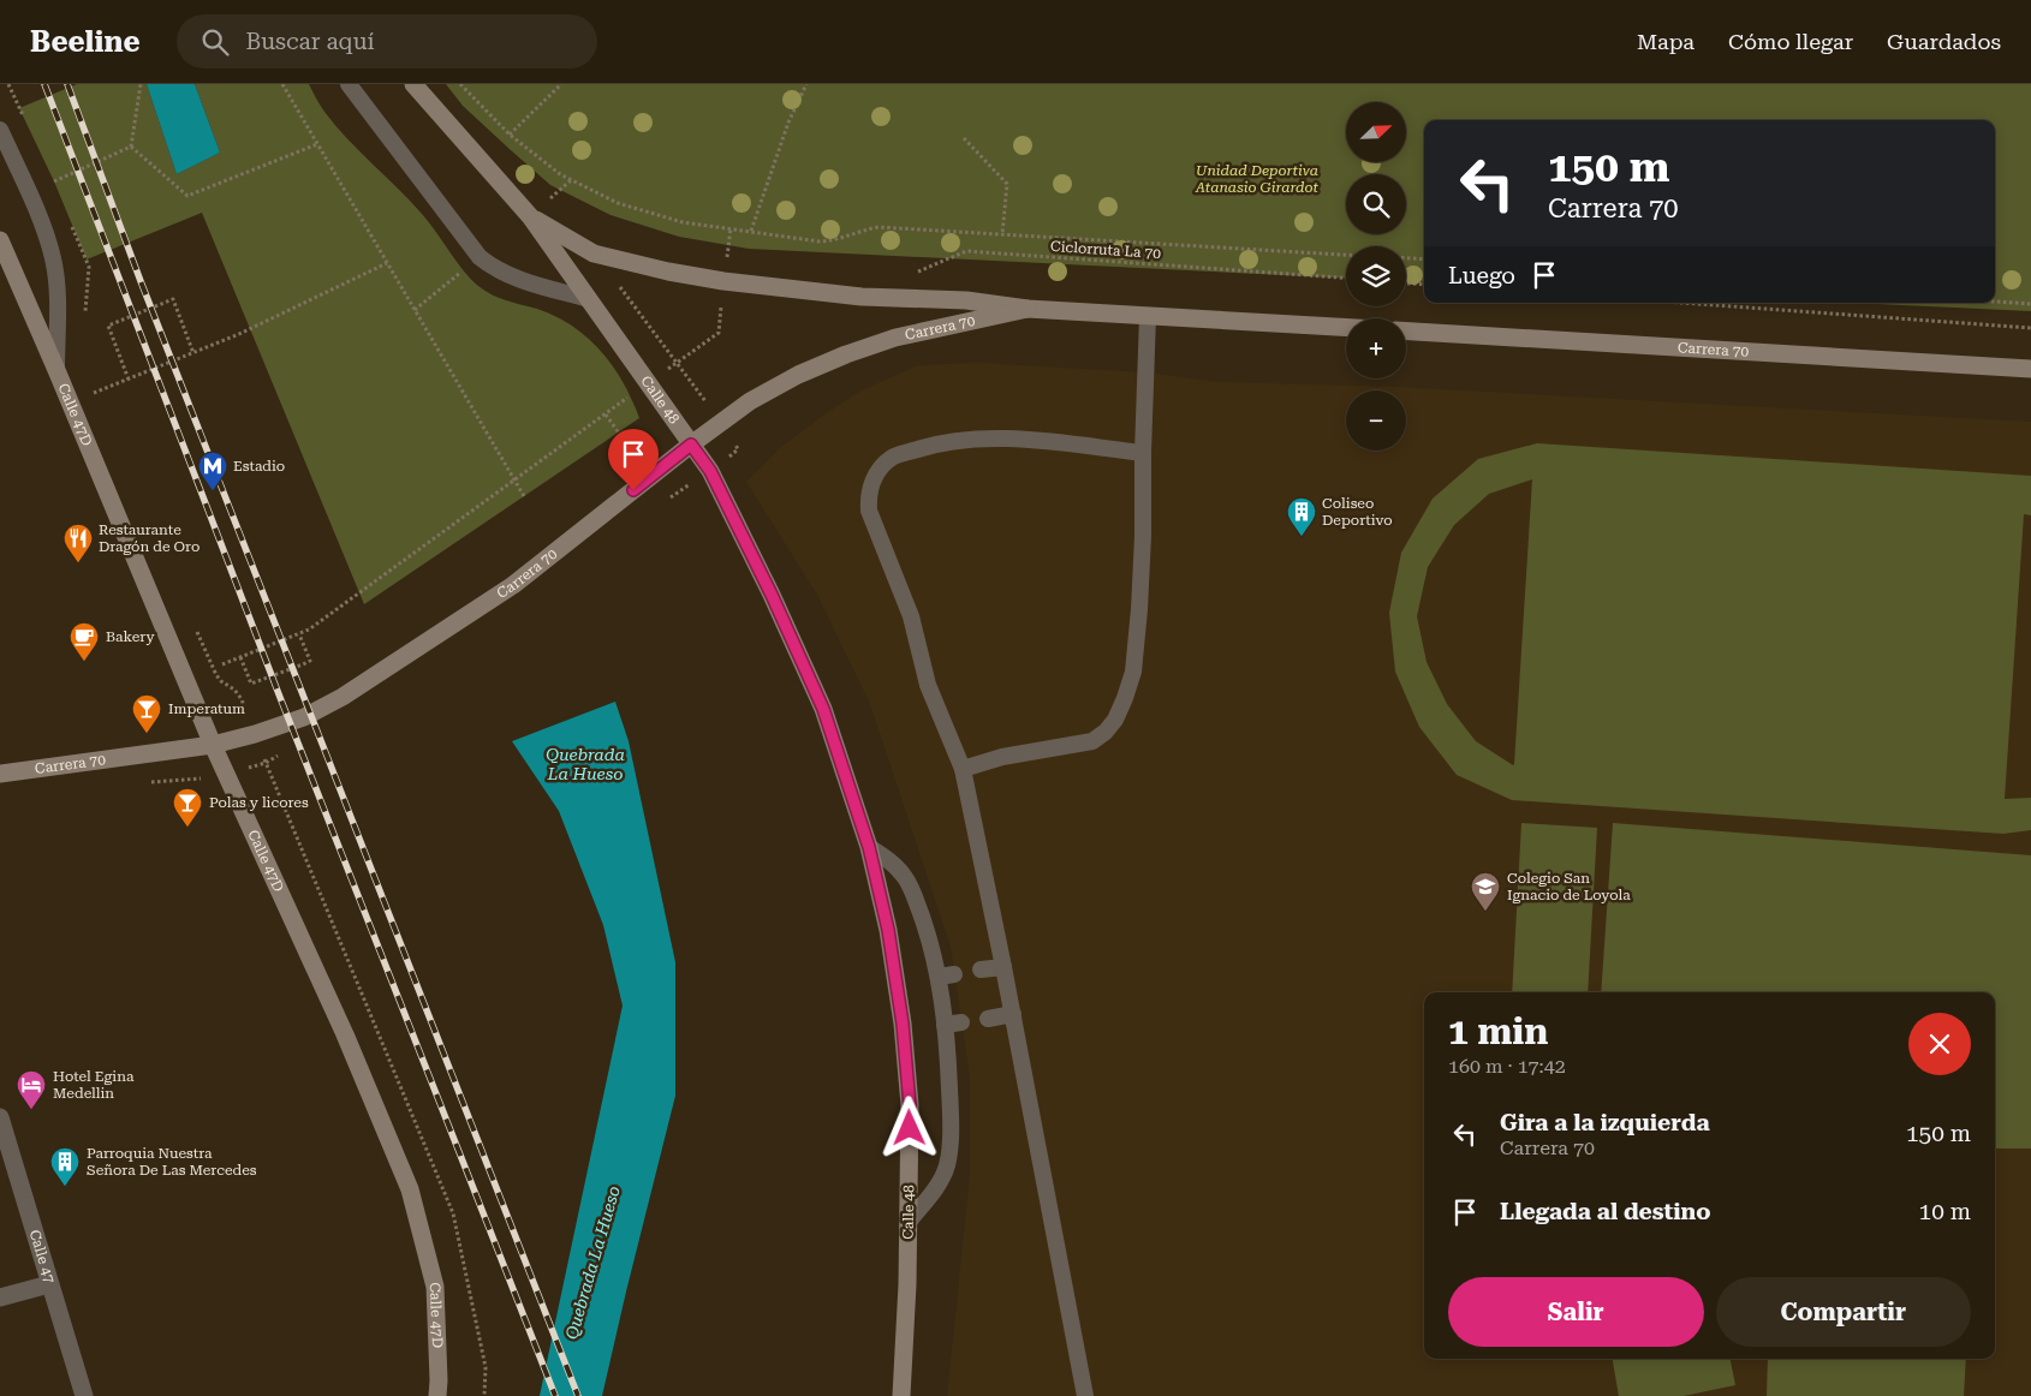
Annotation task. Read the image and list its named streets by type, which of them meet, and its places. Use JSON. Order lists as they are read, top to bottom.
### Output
{
  "streets": {
    "main road": ["Carrera 70", "Calle 48", "Calle 47D"],
    "street": ["Calle 47"],
    "path": ["Ciclorruta La 70"]
  },
  "crossings": [
    ["Carrera 70", "Calle 48"],
    ["Carrera 70", "Calle 47D"]
  ],
  "water": ["Quebrada La Hueso"],
  "parks": ["Unidad Deportiva Atanasio Girardot"],
  "places": {
    "metro station": ["Estadio"],
    "building": ["Coliseo Deportivo", "Parroquia Nuestra Señora De Las Mercedes"],
    "restaurant": ["Restaurante Dragón de Oro"],
    "cafe": ["Bakery"],
    "bar": ["Imperatum", "Polas y licores"],
    "school or university": ["Colegio San Ignacio de Loyola"],
    "hotel": ["Hotel Egina Medellin"]
  },
  "north": "top right",
  "page": {
    "header": "Beeline",
    "search": "Buscar aquí",
    "nav": ["Mapa", "Cómo llegar", "Guardados"],
    "map_buttons": ["+", "−"],
    "turn": ["150 m", "Carrera 70"],
    "then": "Luego",
    "heading": ["1 min", "160 m · 17:42"],
    "list": [
      {
        "name": "Gira a la izquierda",
        "note": "Carrera 70",
        "value": "150 m"
      },
      {
        "name": "Llegada al destino",
        "value": "10 m"
      }
    ],
    "buttons": ["Salir", "Compartir"]
  }
}
